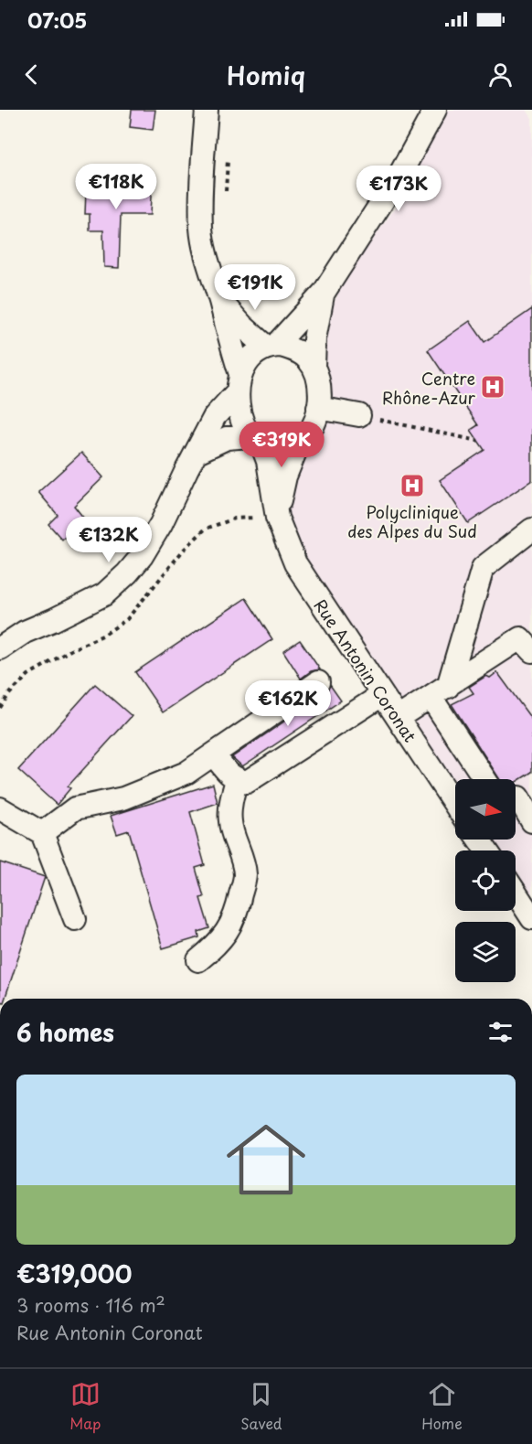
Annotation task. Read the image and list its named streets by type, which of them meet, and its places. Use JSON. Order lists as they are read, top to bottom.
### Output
{
  "streets": {
    "street": ["Rue Antonin Coronat"]
  },
  "places": {
    "hospital": ["Centre Rhône-Azur", "Polyclinique des Alpes du Sud"]
  },
  "north": "right",
  "page": {
    "status": "07:05",
    "header": "Homiq",
    "price": [
      "€118K",
      "€173K",
      "€191K",
      "€319K",
      "€132K",
      "€162K"
    ],
    "heading": "6 homes",
    "list": [
      {
        "name": "€319,000",
        "note": "3 rooms · 116 m² · Rue Antonin Coronat"
      }
    ],
    "tabs": ["Map", "Saved", "Home"]
  }
}
